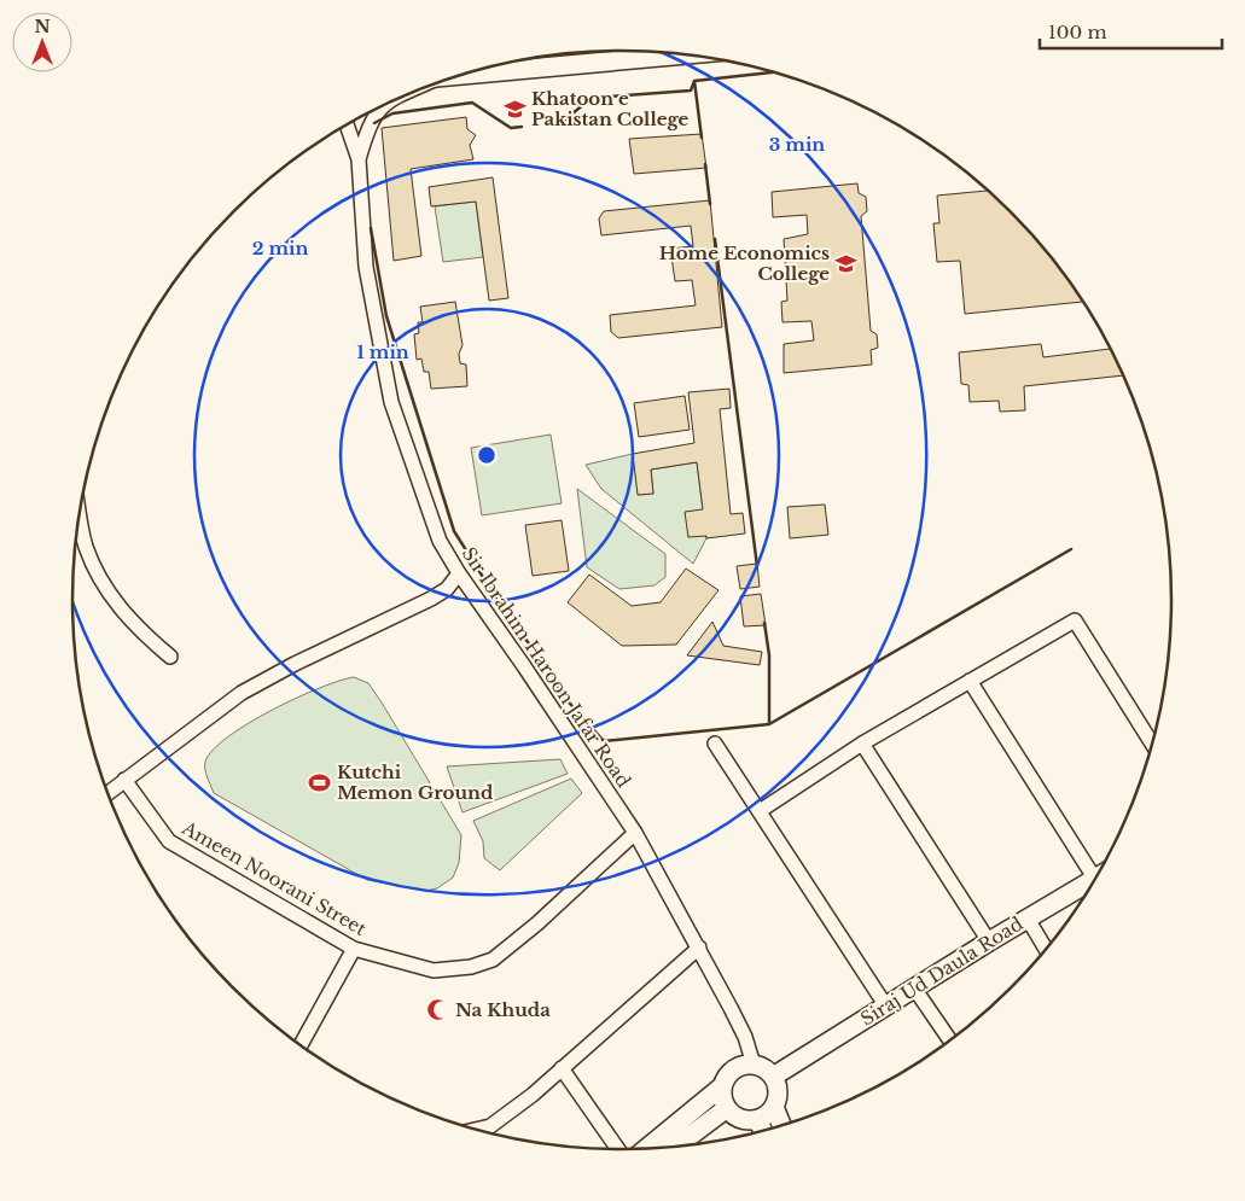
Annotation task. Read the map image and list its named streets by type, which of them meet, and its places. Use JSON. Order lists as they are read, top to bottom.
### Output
{
  "streets": {
    "main road": ["Siraj Ud Daula Road"],
    "street": ["Sir Ibrahim Haroon Jafar Road", "Ameen Noorani Street"]
  },
  "crossings": [
    ["Sir Ibrahim Haroon Jafar Road", "Ameen Noorani Street"],
    ["Sir Ibrahim Haroon Jafar Road", "Siraj Ud Daula Road"]
  ],
  "places": {
    "school or university": ["Khatoon e Pakistan College", "Home Economics College"],
    "sports": ["Kutchi Memon Ground"],
    "mosque": ["Na Khuda"]
  },
  "scale_bar": "100 m",
  "north": "top",
  "rings": ["3 min", "2 min", "1 min"]
}
